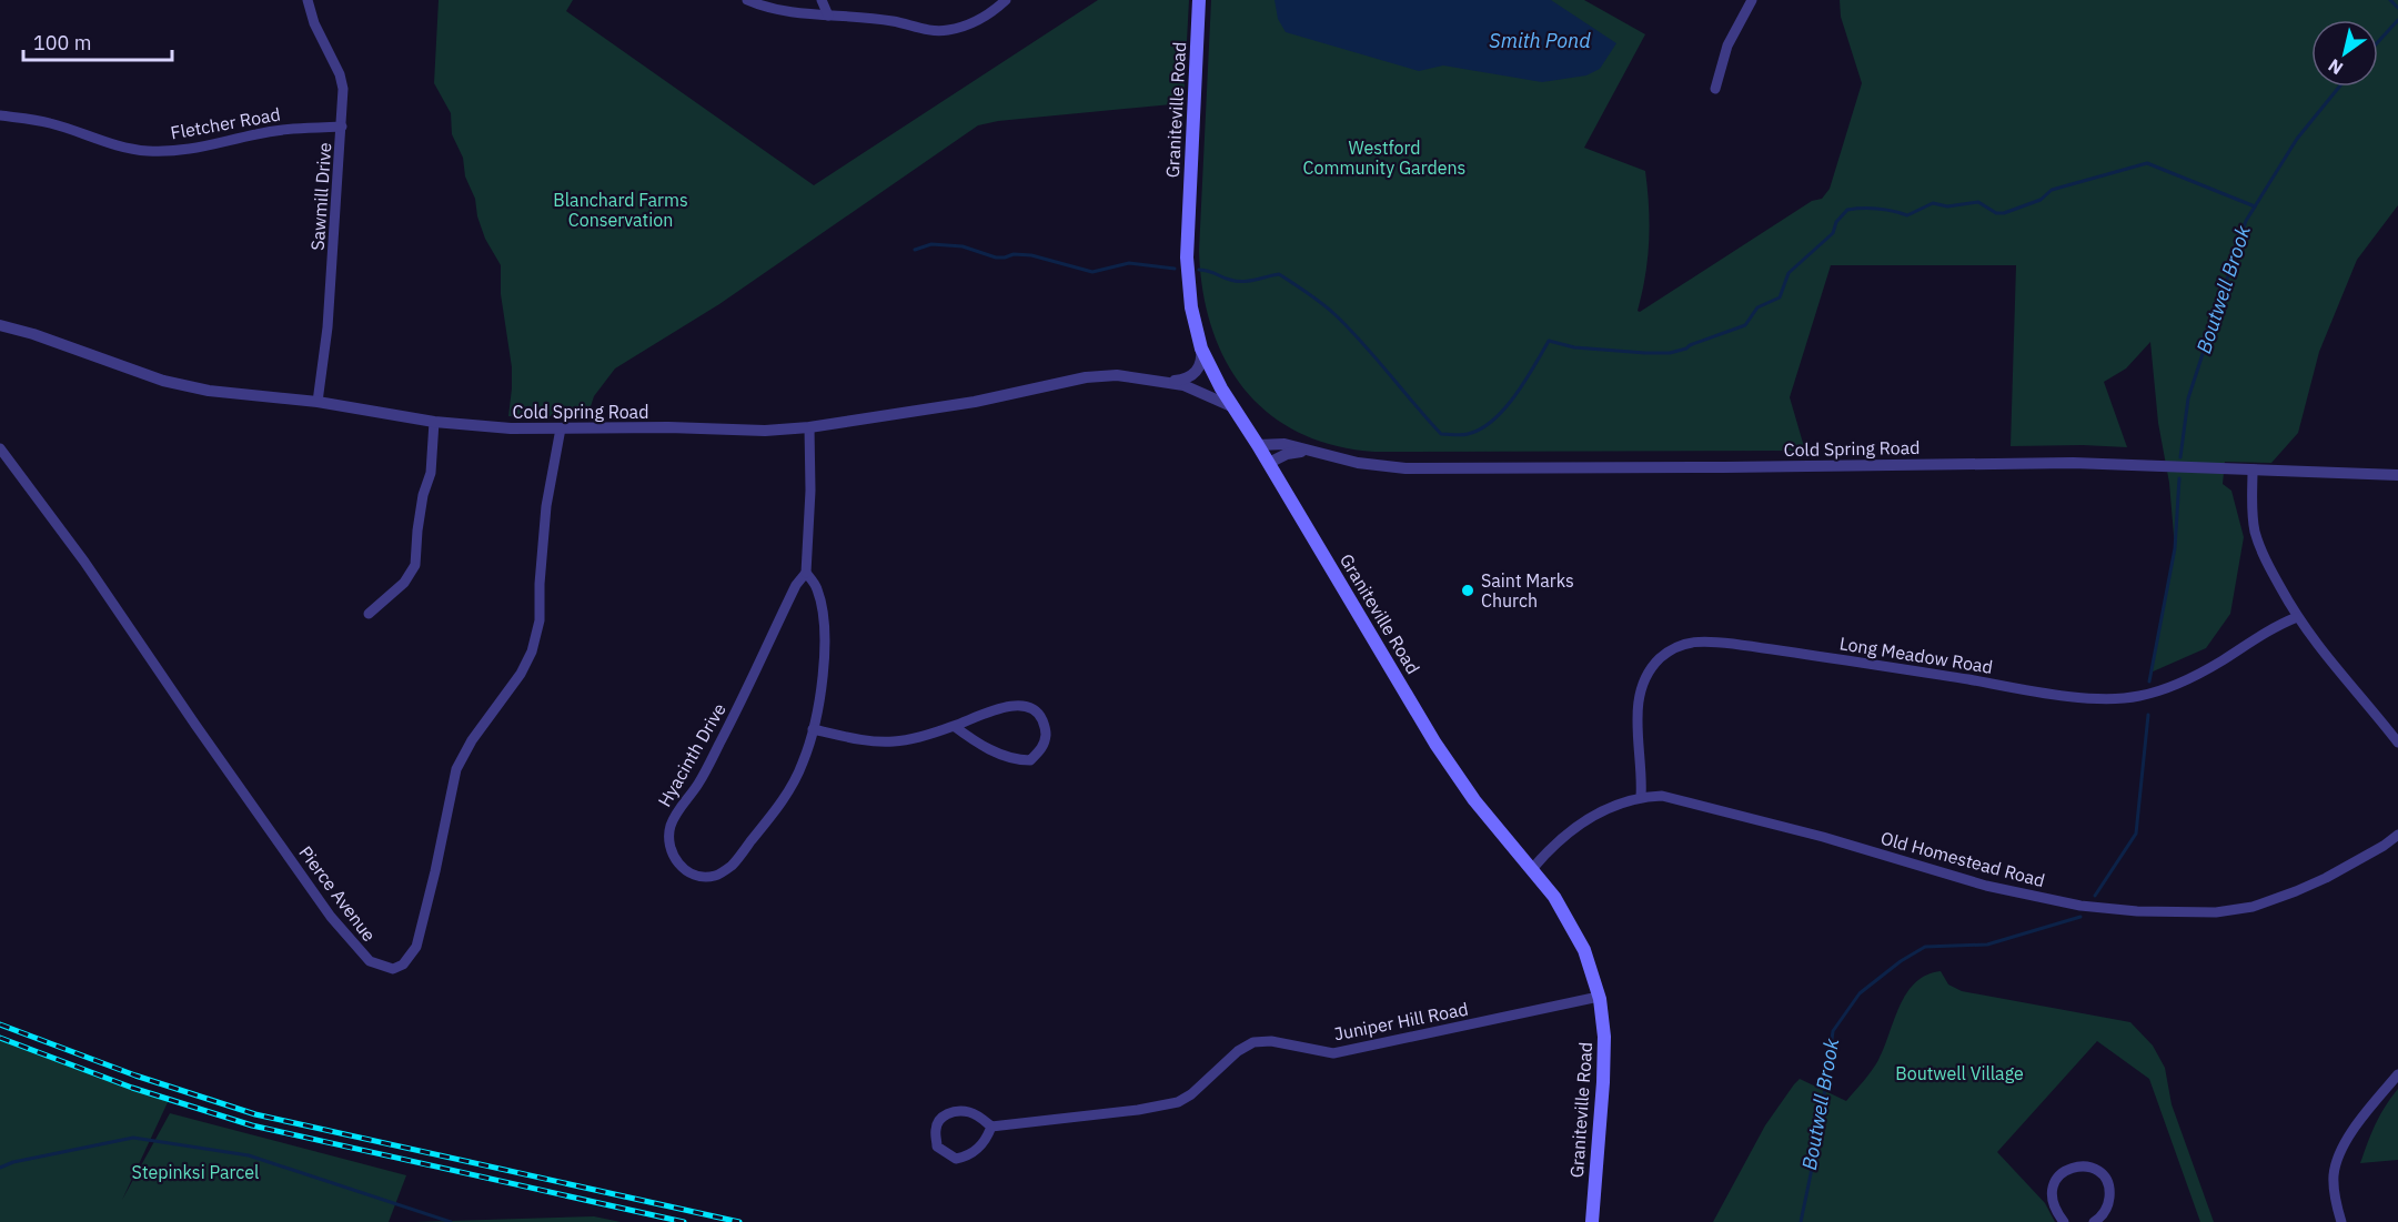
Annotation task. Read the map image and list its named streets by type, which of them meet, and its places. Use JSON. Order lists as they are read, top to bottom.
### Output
{
  "streets": {
    "main road": ["Graniteville Road"],
    "street": [
      "Fletcher Road",
      "Sawmill Drive",
      "Cold Spring Road",
      "Long Meadow Road",
      "Hyacinth Drive",
      "Old Homestead Road",
      "Pierce Avenue",
      "Juniper Hill Road"
    ]
  },
  "crossings": [
    ["Graniteville Road", "Cold Spring Road"],
    ["Graniteville Road", "Old Homestead Road"],
    ["Graniteville Road", "Juniper Hill Road"],
    ["Fletcher Road", "Sawmill Drive"],
    ["Sawmill Drive", "Cold Spring Road"],
    ["Cold Spring Road", "Hyacinth Drive"],
    ["Cold Spring Road", "Pierce Avenue"],
    ["Long Meadow Road", "Old Homestead Road"]
  ],
  "water": ["Smith Pond", "Boutwell Brook"],
  "parks": [
    "Westford Community Gardens",
    "Blanchard Farms Conservation",
    "Boutwell Village",
    "Stepinksi Parcel"
  ],
  "places": ["Saint Marks Church"],
  "scale_bar": "100 m",
  "north": "bottom left"
}
